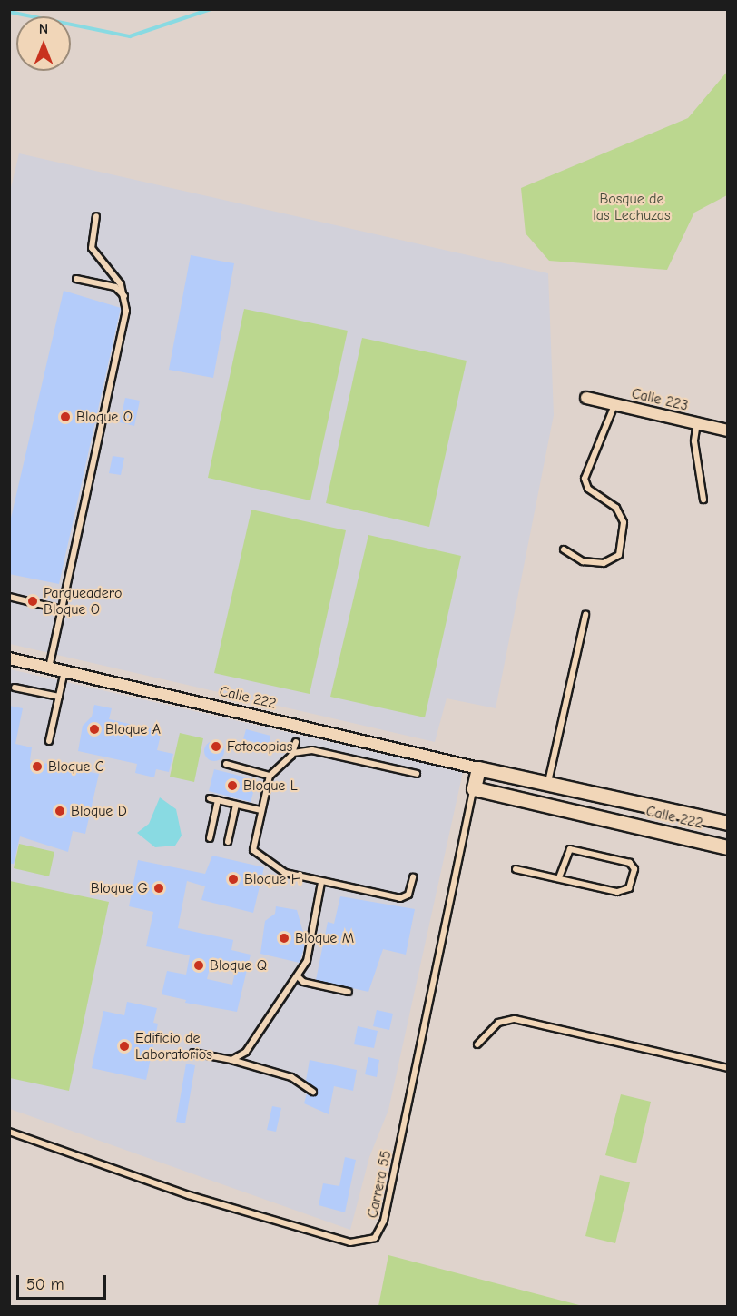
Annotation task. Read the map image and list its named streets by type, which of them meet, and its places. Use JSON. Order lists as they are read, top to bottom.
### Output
{
  "streets": {
    "street": ["Calle 223", "Calle 222"],
    "lane": ["Carrera 55"]
  },
  "crossings": [
    ["Calle 222", "Carrera 55"]
  ],
  "parks": ["Bosque de las Lechuzas"],
  "places": [
    "Bloque O",
    "Parqueadero Bloque O",
    "Bloque A",
    "Fotocopias",
    "Bloque C",
    "Bloque L",
    "Bloque D",
    "Bloque H",
    "Bloque G",
    "Bloque M",
    "Bloque Q",
    "Edificio de Laboratorios"
  ],
  "scale_bar": "50 m",
  "north": "top"
}
